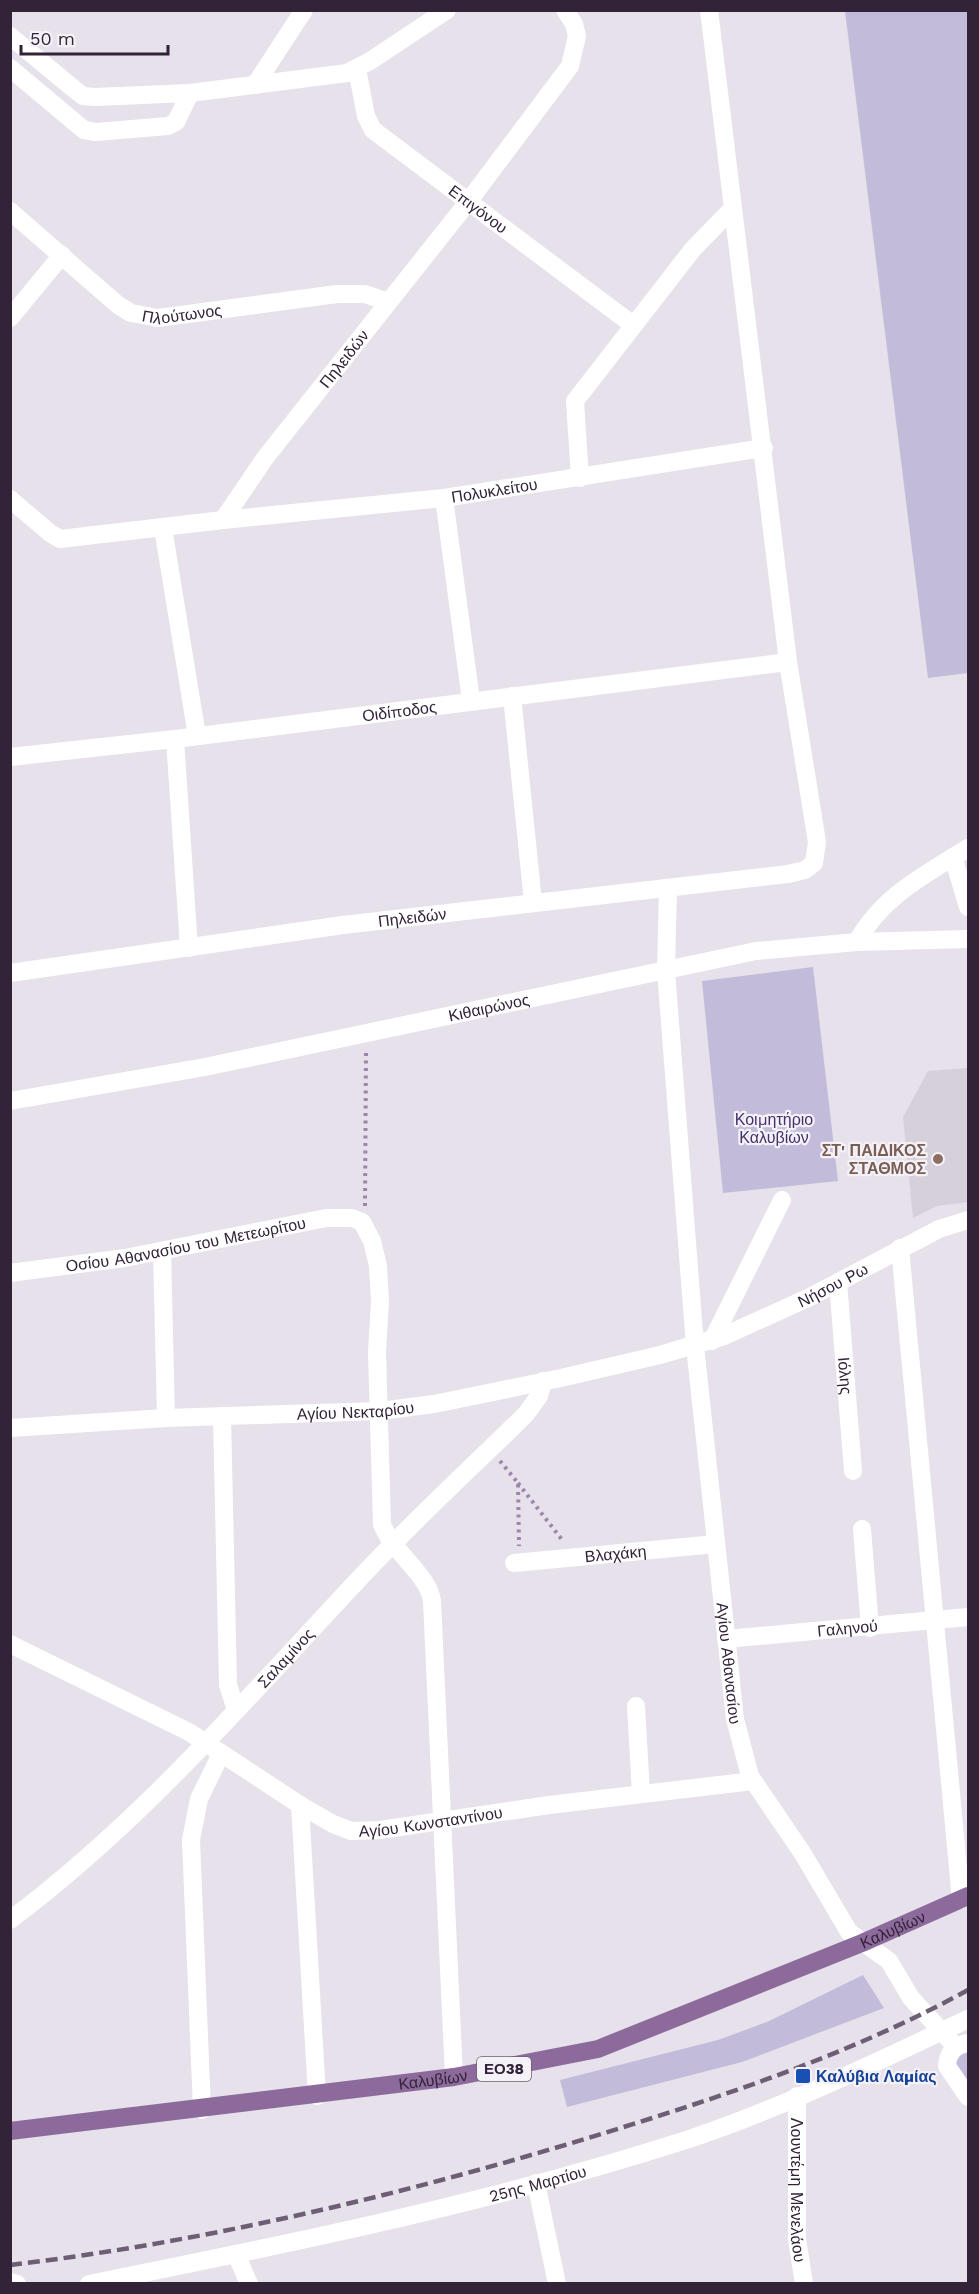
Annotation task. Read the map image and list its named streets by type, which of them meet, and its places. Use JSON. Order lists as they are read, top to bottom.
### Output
{
  "streets": {
    "main road": ["Καλυβίων", "ΕΟ38"],
    "street": [
      "Επιγόνου",
      "Πλούτωνος",
      "Πηλειδών",
      "Πολυκλείτου",
      "Οιδίποδος",
      "Κιθαιρώνος",
      "Οσίου Αθανασίου του Μετεωρίτου",
      "Νήσου Ρω",
      "Ιόλης",
      "Αγίου Νεκταρίου",
      "Βλαχάκη",
      "Γαληνού",
      "Σαλαμίνος",
      "Αγίου Αθανασίου",
      "Αγίου Κωνσταντίνου",
      "25ης Μαρτίου",
      "Λουντέμη Μενελάου"
    ]
  },
  "crossings": [
    ["Επιγόνου", "Πηλειδών"],
    ["Πλούτωνος", "Πηλειδών"],
    ["Πηλειδών", "Πολυκλείτου"],
    ["Πηλειδών", "Οιδίποδος"],
    ["Πηλειδών", "Αγίου Αθανασίου"],
    ["Κιθαιρώνος", "Αγίου Αθανασίου"],
    ["Νήσου Ρω", "Ιόλης"],
    ["Νήσου Ρω", "Αγίου Νεκταρίου"],
    ["Νήσου Ρω", "Αγίου Αθανασίου"],
    ["Αγίου Νεκταρίου", "Σαλαμίνος"],
    ["Αγίου Νεκταρίου", "Αγίου Αθανασίου"],
    ["Βλαχάκη", "Αγίου Αθανασίου"],
    ["Γαληνού", "Αγίου Αθανασίου"],
    ["Σαλαμίνος", "Αγίου Κωνσταντίνου"],
    ["Αγίου Αθανασίου", "Αγίου Κωνσταντίνου"],
    ["Αγίου Αθανασίου", "Καλυβίων"],
    ["Αγίου Αθανασίου", "25ης Μαρτίου"],
    ["25ης Μαρτίου", "Λουντέμη Μενελάου"]
  ],
  "parks": ["Κοιμητήριο Καλυβίων"],
  "places": {
    "other": ["ΣΤ' ΠΑΙΔΙΚΟΣ ΣΤΑΘΜΟΣ"],
    "transit": ["Καλύβια Λαμίας"]
  },
  "scale_bar": "50 m"
}
